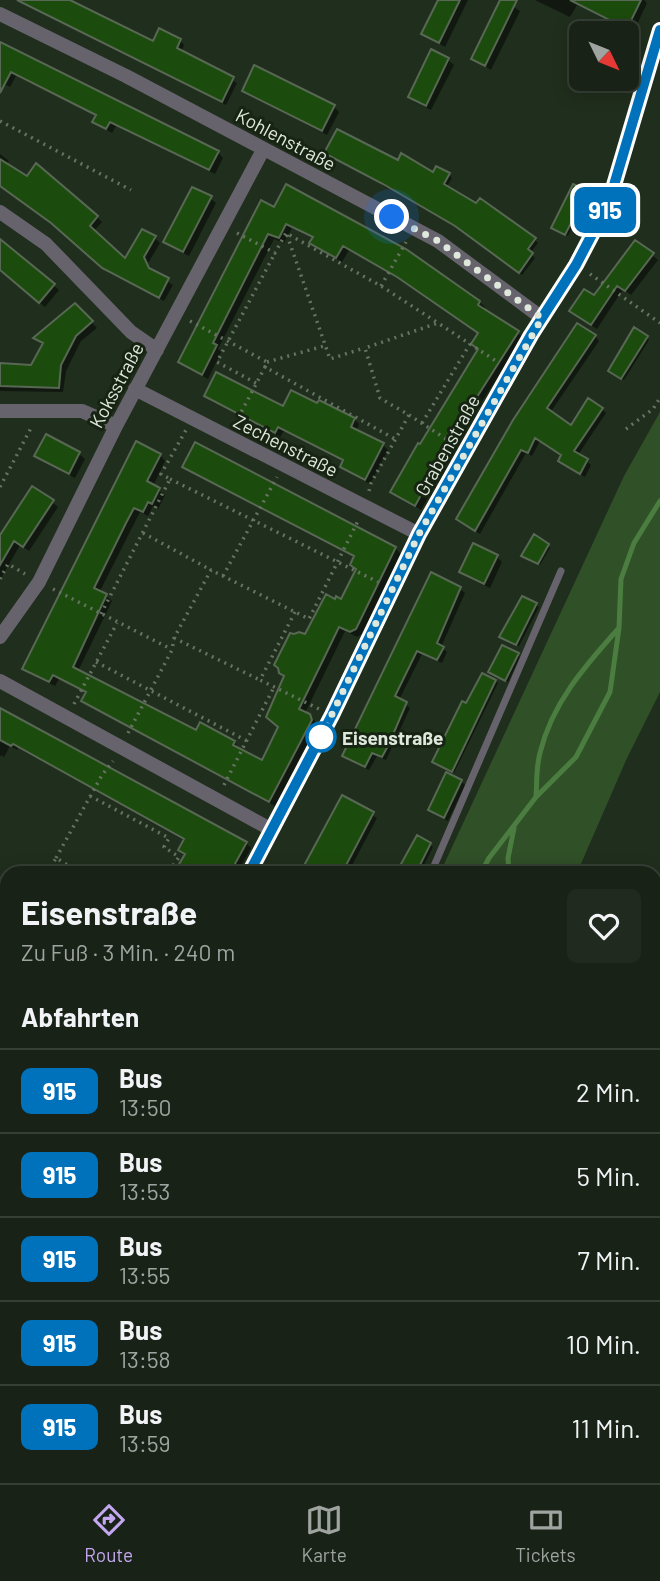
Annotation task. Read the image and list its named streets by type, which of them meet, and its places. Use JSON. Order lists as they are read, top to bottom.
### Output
{
  "streets": {
    "street": [
      "Kohlenstraße",
      "Koksstraße",
      "Zechenstraße",
      "Grabenstraße"
    ]
  },
  "crossings": [
    ["Kohlenstraße", "Koksstraße"],
    ["Kohlenstraße", "Grabenstraße"],
    ["Koksstraße", "Zechenstraße"],
    ["Zechenstraße", "Grabenstraße"]
  ],
  "places": ["Eisenstraße"],
  "lines": ["bus line 915"],
  "north": "bottom right",
  "page": {
    "on_map": "915",
    "heading": [
      ["Eisenstraße", "Zu Fuß · 3 Min. · 240 m"],
      "Abfahrten"
    ],
    "list": [
      {
        "mark": "915",
        "name": "Bus",
        "note": "13:50",
        "value": "2 Min."
      },
      {
        "mark": "915",
        "name": "Bus",
        "note": "13:53",
        "value": "5 Min."
      },
      {
        "mark": "915",
        "name": "Bus",
        "note": "13:55",
        "value": "7 Min."
      },
      {
        "mark": "915",
        "name": "Bus",
        "note": "13:58",
        "value": "10 Min."
      },
      {
        "mark": "915",
        "name": "Bus",
        "note": "13:59",
        "value": "11 Min."
      }
    ],
    "tabs": ["Route", "Karte", "Tickets"]
  }
}
